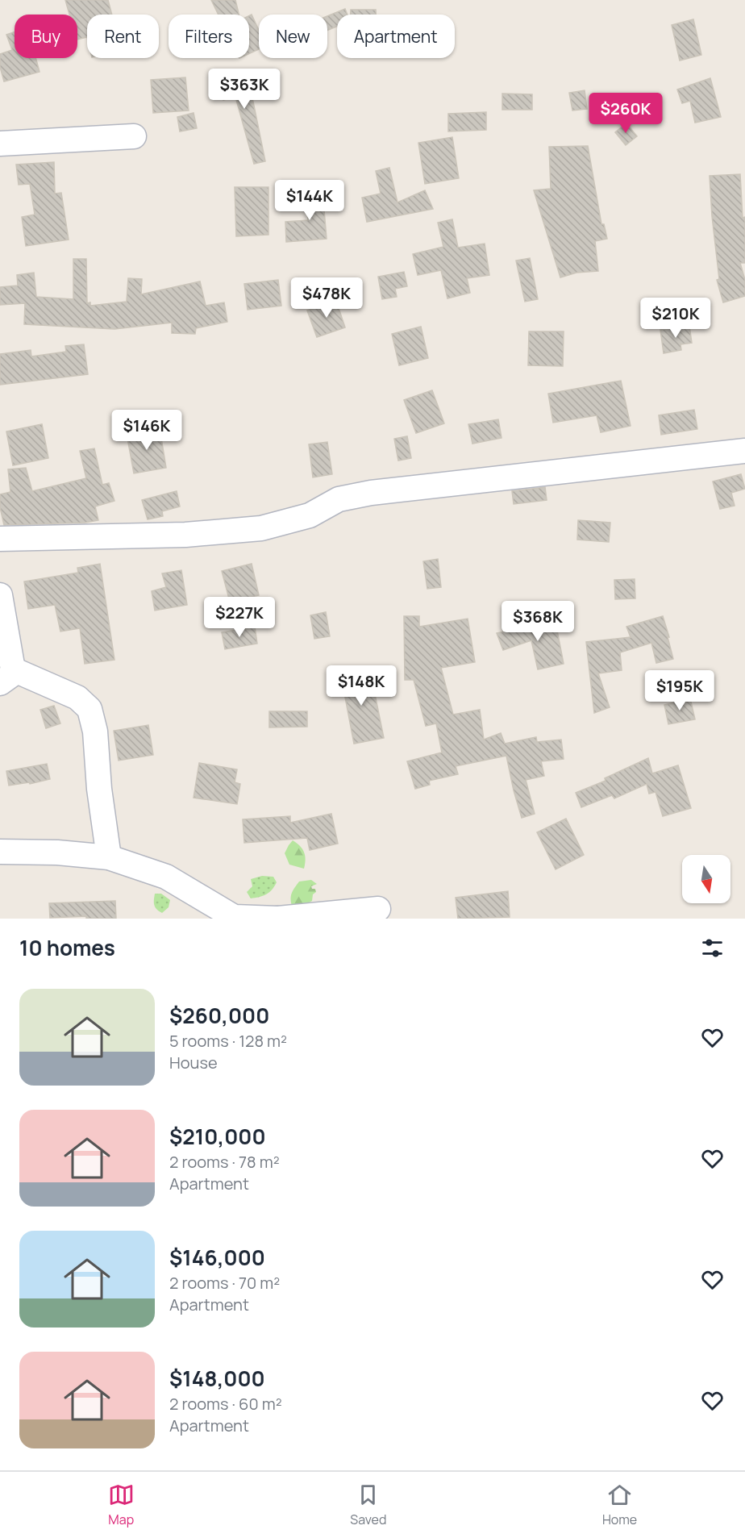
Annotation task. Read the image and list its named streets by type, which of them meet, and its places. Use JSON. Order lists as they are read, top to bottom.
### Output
{
  "north": "bottom",
  "page": {
    "chip": [
      "Buy",
      "Rent",
      "Filters",
      "New",
      "Apartment"
    ],
    "price": [
      "$363K",
      "$260K",
      "$144K",
      "$478K",
      "$210K",
      "$146K",
      "$227K",
      "$368K",
      "$148K",
      "$195K"
    ],
    "heading": "10 homes",
    "list": [
      {
        "name": "$260,000",
        "note": "5 rooms · 128 m² · House"
      },
      {
        "name": "$210,000",
        "note": "2 rooms · 78 m² · Apartment"
      },
      {
        "name": "$146,000",
        "note": "2 rooms · 70 m² · Apartment"
      },
      {
        "name": "$148,000",
        "note": "2 rooms · 60 m² · Apartment"
      }
    ],
    "tabs": ["Map", "Saved", "Home"]
  }
}
